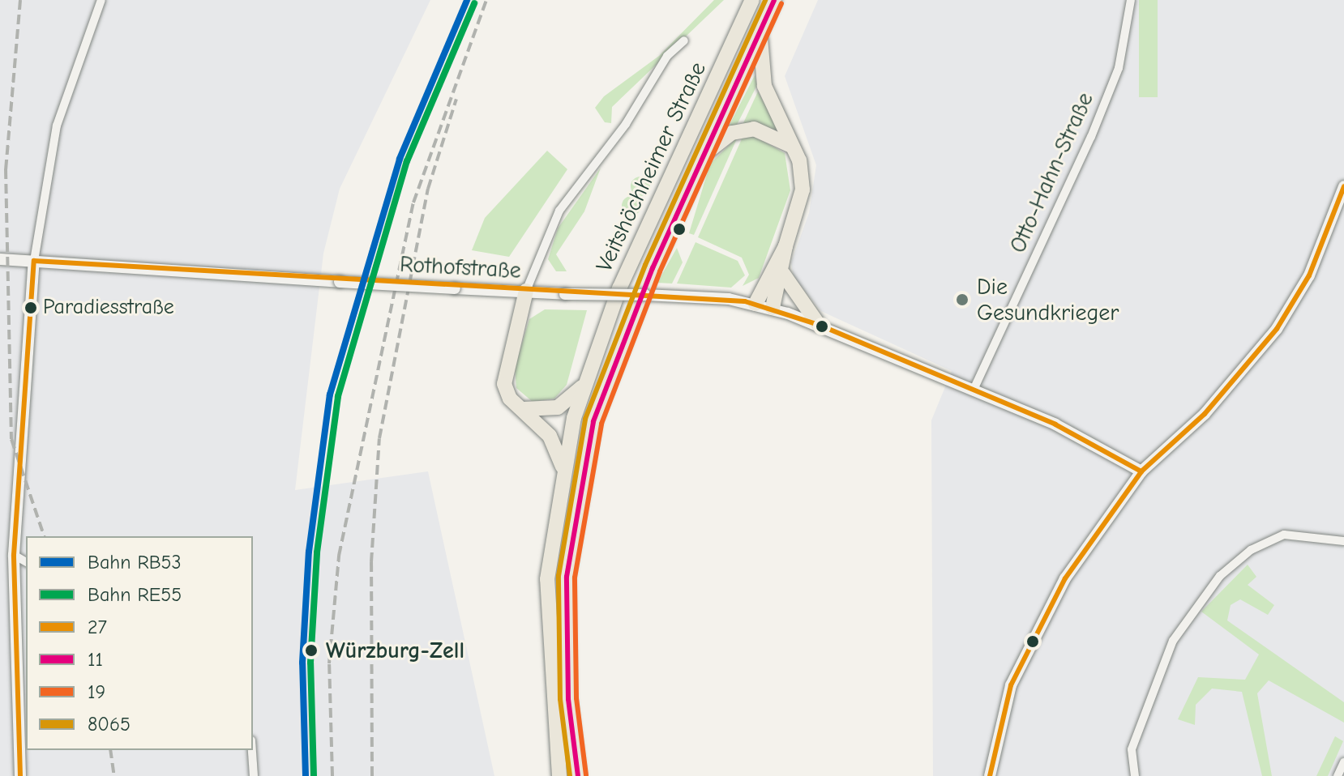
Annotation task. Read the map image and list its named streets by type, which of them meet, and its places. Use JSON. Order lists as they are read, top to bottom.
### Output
{
  "streets": {
    "highway": ["Veitshöchheimer Straße"],
    "street": ["Otto-Hahn-Straße", "Rothofstraße"]
  },
  "crossings": [
    ["Veitshöchheimer Straße", "Rothofstraße"],
    ["Otto-Hahn-Straße", "Rothofstraße"]
  ],
  "places": ["Die Gesundkrieger", "Paradiesstraße", "Würzburg-Zell"],
  "lines": [
    "rail line RB53",
    "transit line 11",
    "transit line 8065",
    "rail line RE55",
    "transit line 19",
    "transit line 27"
  ],
  "legend": [
    "Bahn RB53",
    "Bahn RE55",
    "27",
    "11",
    "19",
    "8065"
  ]
}
